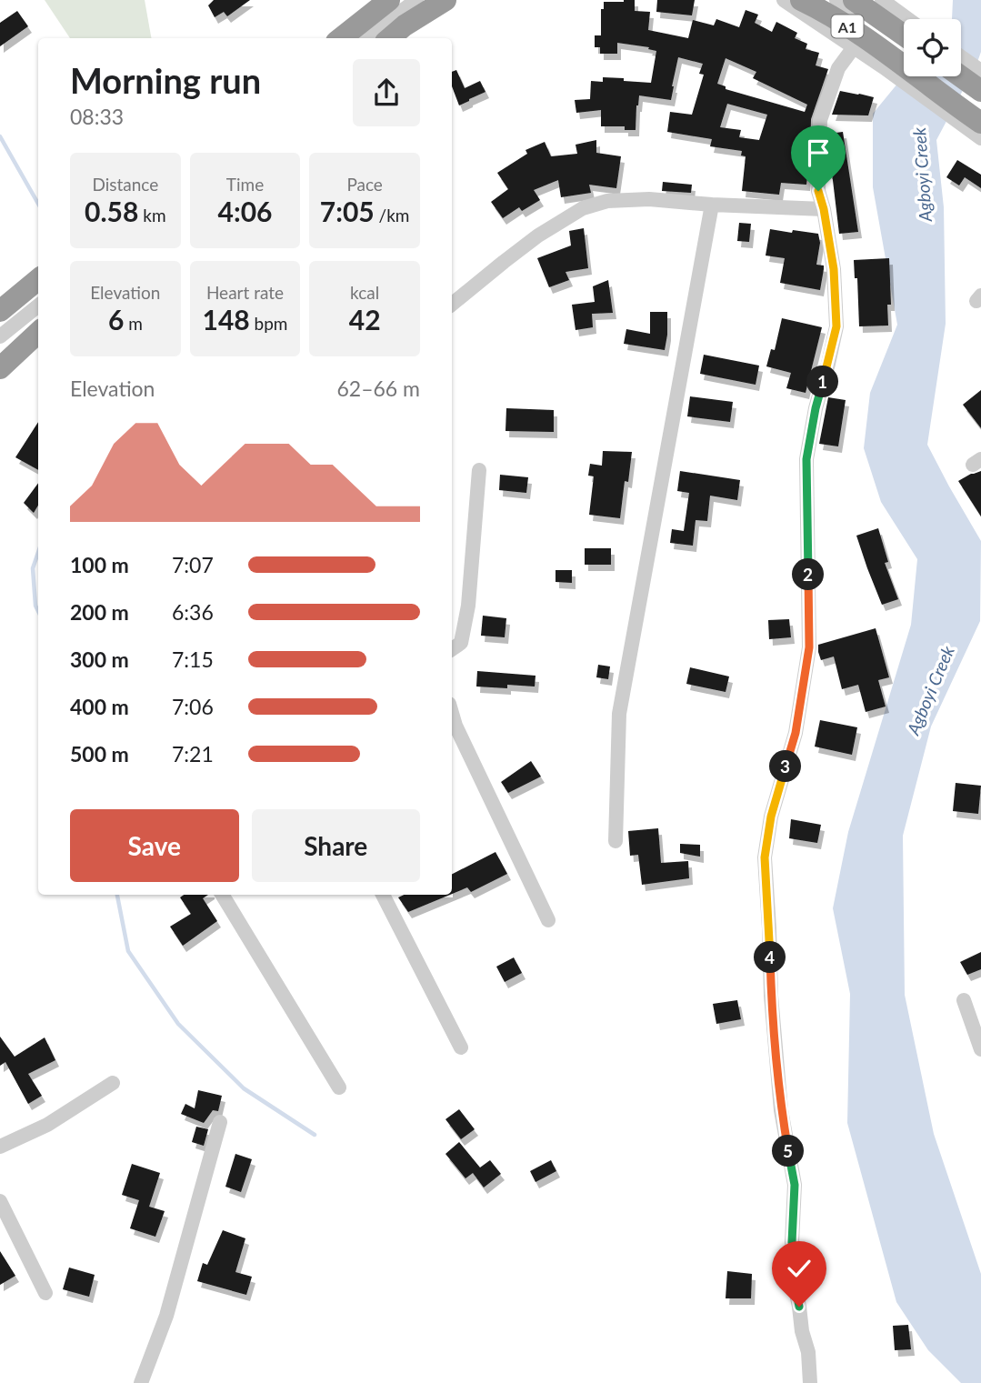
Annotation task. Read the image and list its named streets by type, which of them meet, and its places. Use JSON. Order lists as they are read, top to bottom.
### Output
{
  "streets": {
    "highway": ["A1"]
  },
  "water": ["Agboyi Creek"],
  "page": {
    "heading": ["Morning run", "08:33"],
    "stats": [
      ["Distance", "0.58 km"],
      ["Time", "4:06"],
      ["Pace", "7:05 /km"],
      ["Elevation", "6 m"],
      ["Heart rate", "148 bpm"],
      ["kcal", "42"]
    ],
    "chart": ["Elevation", "62–66 m"],
    "pins": [
      "1",
      "2",
      "3",
      "4",
      "5"
    ],
    "list": [
      {
        "name": "100 m",
        "note": "7:07"
      },
      {
        "name": "200 m",
        "note": "6:36"
      },
      {
        "name": "300 m",
        "note": "7:15"
      },
      {
        "name": "400 m",
        "note": "7:06"
      },
      {
        "name": "500 m",
        "note": "7:21"
      }
    ],
    "buttons": ["Save", "Share"]
  }
}
